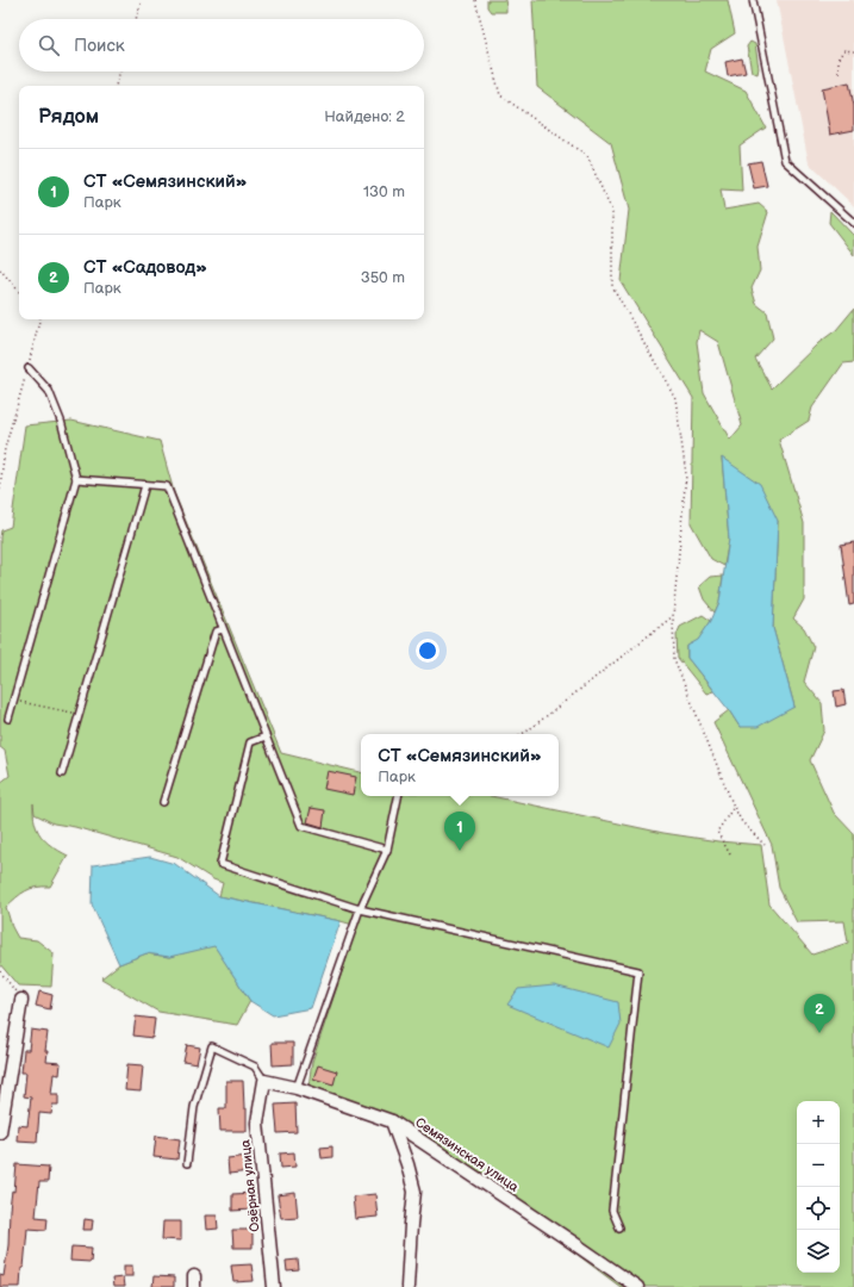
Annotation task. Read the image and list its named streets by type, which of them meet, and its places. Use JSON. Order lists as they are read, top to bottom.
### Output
{
  "streets": {
    "street": ["Семязинская улица", "Озёрная улица"]
  },
  "crossings": [
    ["Семязинская улица", "Озёрная улица"]
  ],
  "page": {
    "search": "Поиск",
    "heading": ["Рядом", "Найдено: 2"],
    "list": [
      {
        "mark": "1",
        "name": "СТ «Семязинский»",
        "note": "Парк",
        "value": "130 m"
      },
      {
        "mark": "2",
        "name": "СТ «Садовод»",
        "note": "Парк",
        "value": "350 m"
      }
    ],
    "popup": ["СТ «Семязинский»", "Парк"],
    "pins": ["1", "2"],
    "map_buttons": ["+", "−"]
  }
}
